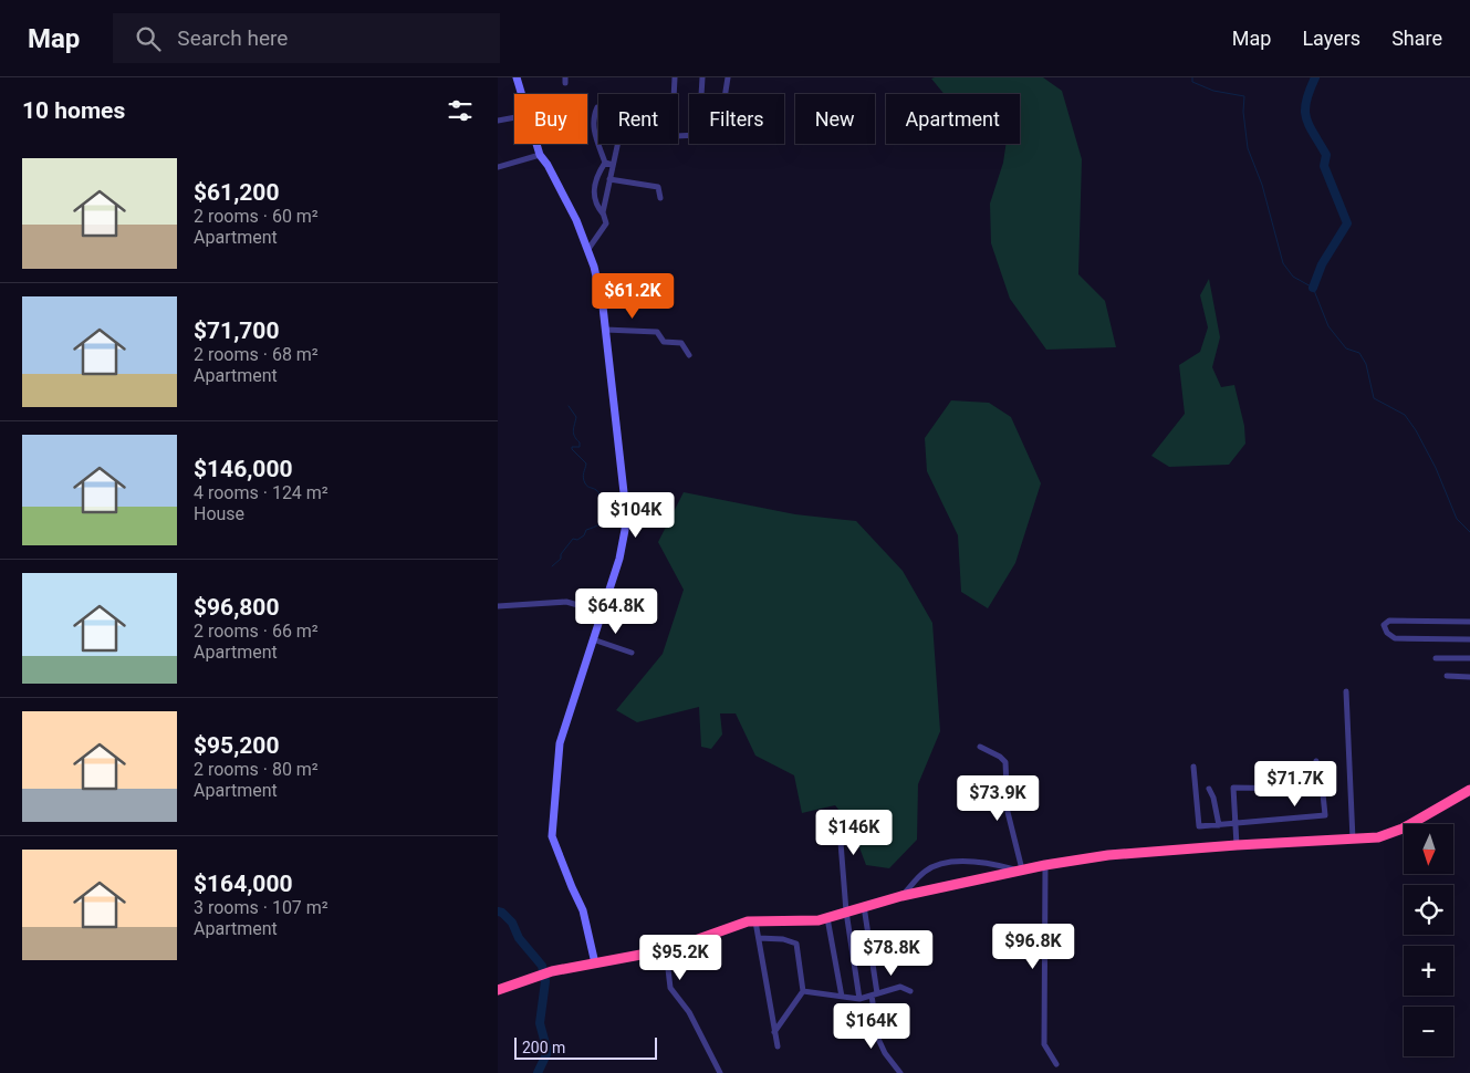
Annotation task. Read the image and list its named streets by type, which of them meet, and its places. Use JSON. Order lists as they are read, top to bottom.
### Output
{
  "scale_bar": "200 m",
  "north": "bottom",
  "page": {
    "header": "Map",
    "search": "Search here",
    "nav": ["Map", "Layers", "Share"],
    "heading": "10 homes",
    "chip": [
      "Buy",
      "Rent",
      "Filters",
      "New",
      "Apartment"
    ],
    "list": [
      {
        "name": "$61,200",
        "note": "2 rooms · 60 m² · Apartment"
      },
      {
        "name": "$71,700",
        "note": "2 rooms · 68 m² · Apartment"
      },
      {
        "name": "$146,000",
        "note": "4 rooms · 124 m² · House"
      },
      {
        "name": "$96,800",
        "note": "2 rooms · 66 m² · Apartment"
      },
      {
        "name": "$95,200",
        "note": "2 rooms · 80 m² · Apartment"
      },
      {
        "name": "$164,000",
        "note": "3 rooms · 107 m² · Apartment"
      }
    ],
    "price": [
      "$61.2K",
      "$104K",
      "$64.8K",
      "$71.7K",
      "$73.9K",
      "$146K",
      "$96.8K",
      "$78.8K",
      "$95.2K",
      "$164K"
    ],
    "map_buttons": ["+", "−"],
    "scale": "200 m"
  }
}
